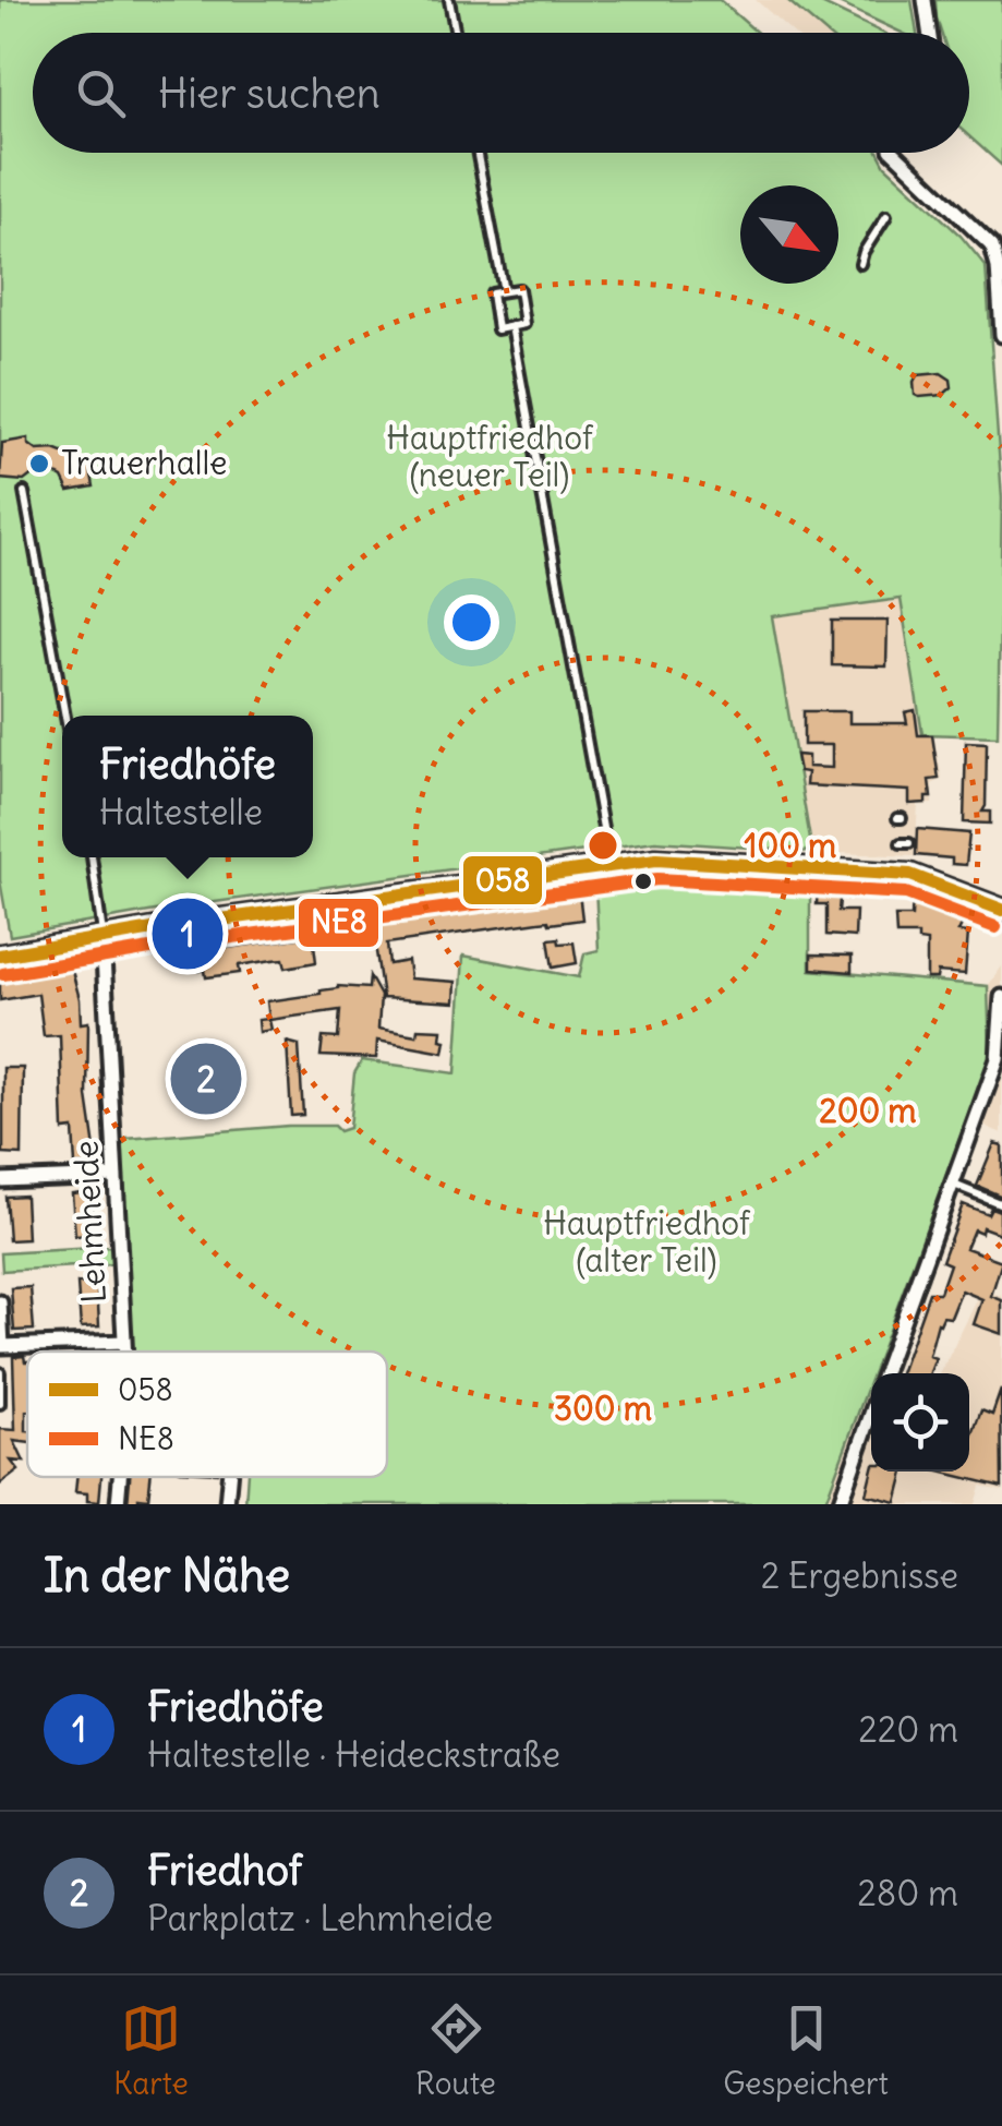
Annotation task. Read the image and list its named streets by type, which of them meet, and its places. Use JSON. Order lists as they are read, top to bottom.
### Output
{
  "streets": {
    "street": ["Lehmheide"]
  },
  "parks": ["Hauptfriedhof (neuer Teil)", "Hauptfriedhof (alter Teil)"],
  "places": ["Trauerhalle"],
  "lines": ["transit line 058", "transit line NE8"],
  "legend": ["058", "NE8"],
  "north": "bottom right",
  "page": {
    "search": "Hier suchen",
    "popup": ["Friedhöfe", "Haltestelle"],
    "pins": ["1", "2"],
    "heading": ["In der Nähe", "2 Ergebnisse"],
    "list": [
      {
        "mark": "1",
        "name": "Friedhöfe",
        "note": "Haltestelle · Heideckstraße",
        "value": "220 m"
      },
      {
        "mark": "2",
        "name": "Friedhof",
        "note": "Parkplatz · Lehmheide",
        "value": "280 m"
      }
    ],
    "nav": ["Karte", "Route", "Gespeichert"]
  },
  "rings": ["100 m", "200 m", "300 m"]
}
